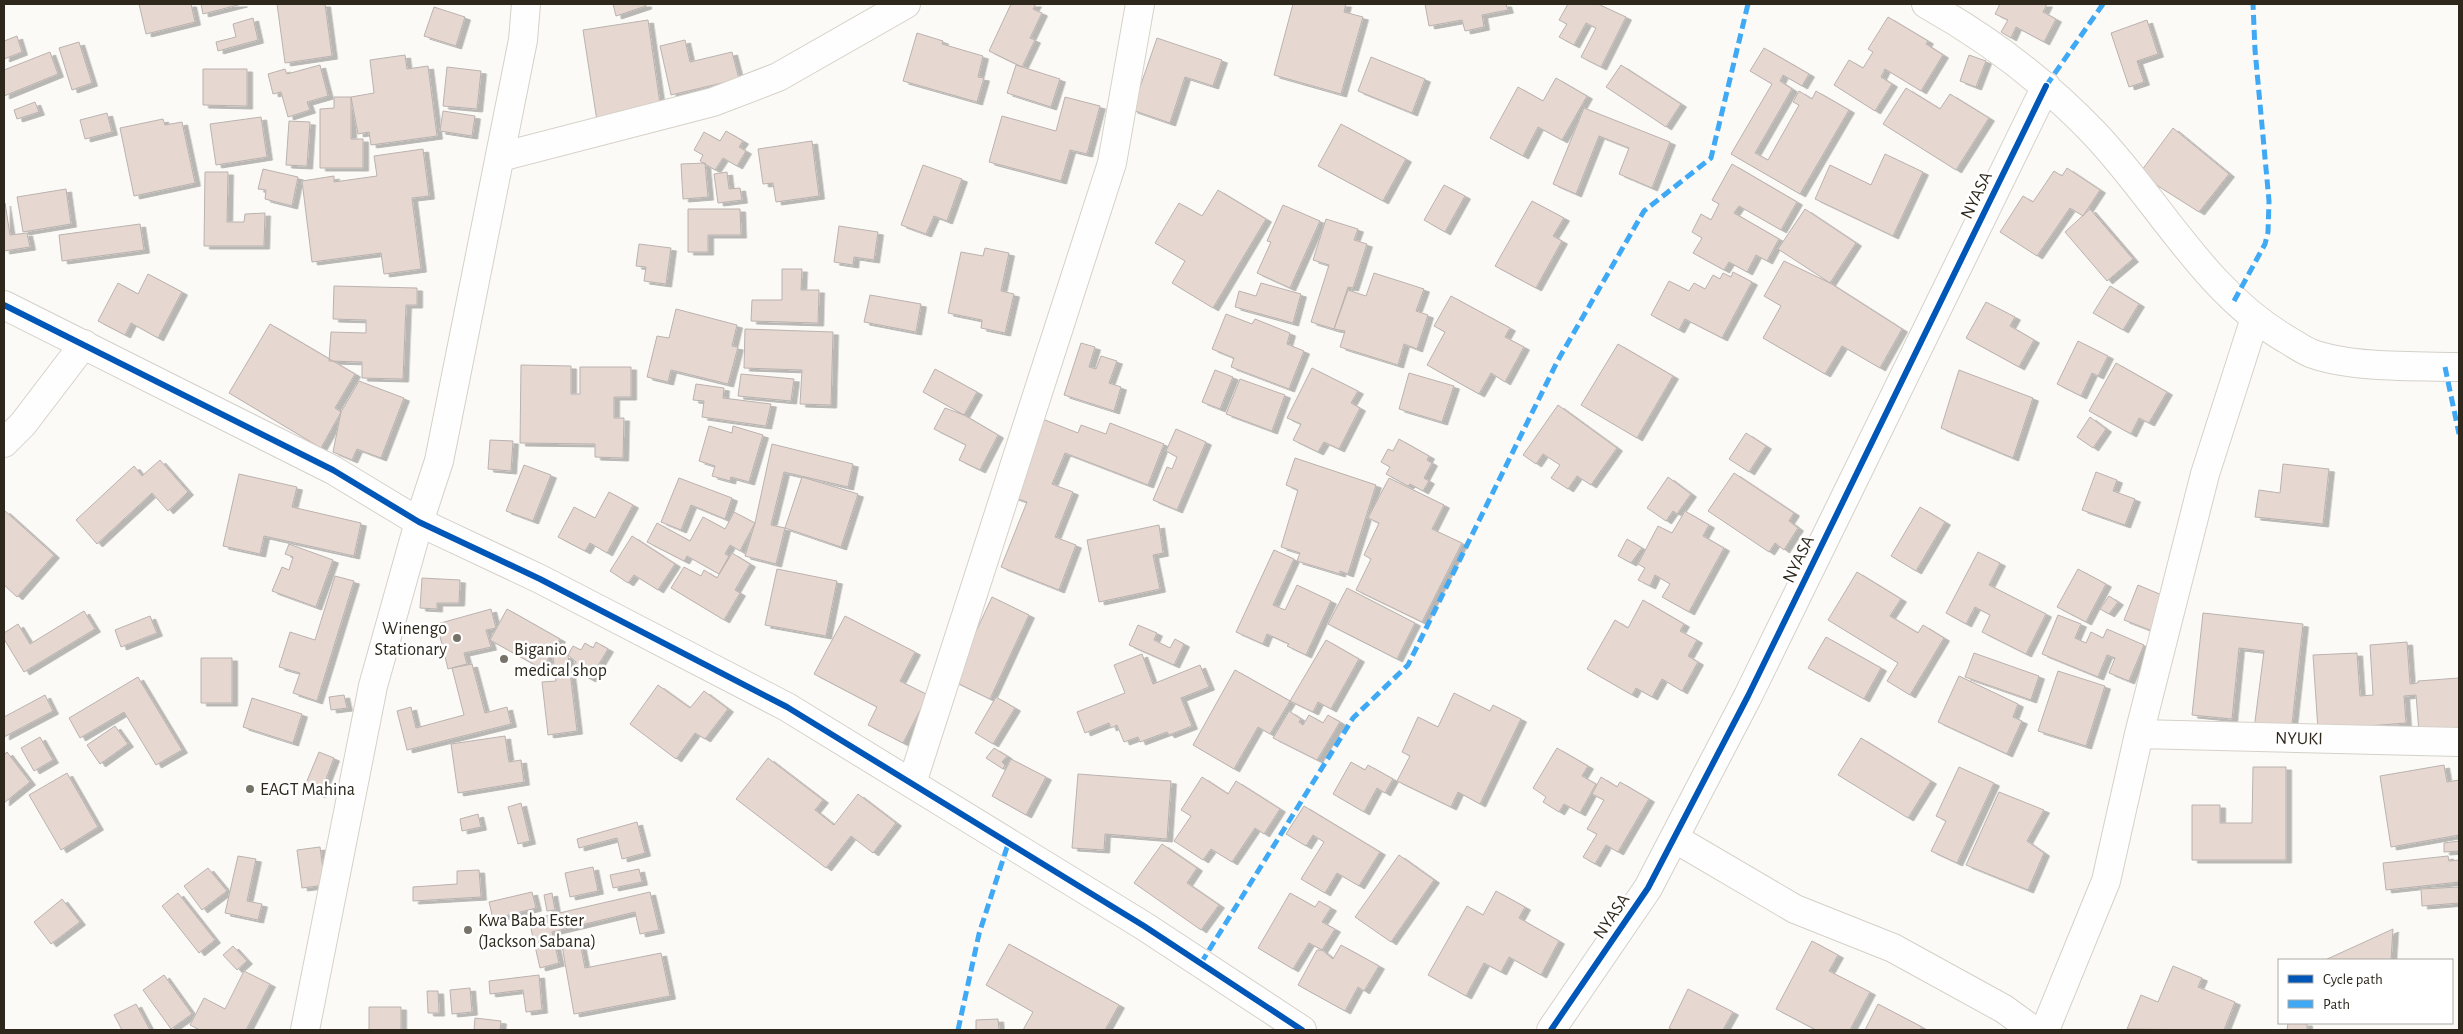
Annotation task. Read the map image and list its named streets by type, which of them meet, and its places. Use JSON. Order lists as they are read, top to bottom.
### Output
{
  "streets": {
    "street": ["NYASA", "NYUKI"]
  },
  "places": [
    "Winengo Stationary",
    "Biganio medical shop",
    "EAGT Mahina",
    "Kwa Baba Ester (Jackson Sabana)"
  ],
  "legend": ["Cycle path", "Path"]
}
